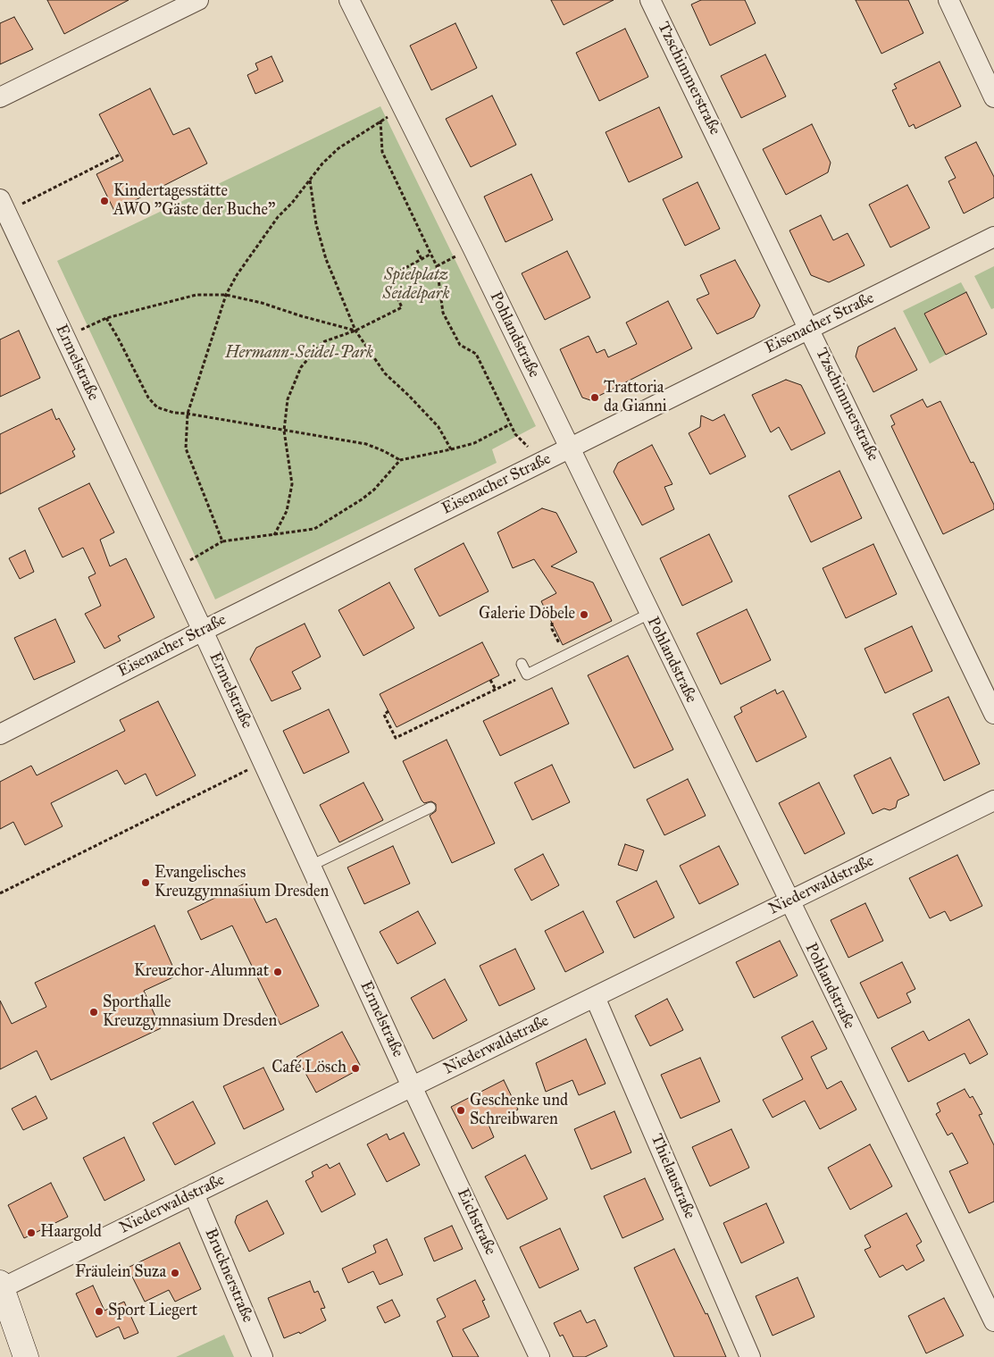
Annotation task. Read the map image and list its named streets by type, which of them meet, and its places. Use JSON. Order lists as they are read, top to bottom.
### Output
{
  "streets": {
    "street": [
      "Tzschimmerstraße",
      "Eisenacher Straße",
      "Pohlandstraße",
      "Ermelstraße",
      "Niederwaldstraße",
      "Thielaustraße",
      "Eichstraße",
      "Brucknerstraße"
    ]
  },
  "crossings": [
    ["Tzschimmerstraße", "Eisenacher Straße"],
    ["Eisenacher Straße", "Pohlandstraße"],
    ["Eisenacher Straße", "Ermelstraße"],
    ["Pohlandstraße", "Niederwaldstraße"],
    ["Ermelstraße", "Niederwaldstraße"],
    ["Ermelstraße", "Eichstraße"],
    ["Niederwaldstraße", "Thielaustraße"],
    ["Niederwaldstraße", "Eichstraße"],
    ["Niederwaldstraße", "Brucknerstraße"]
  ],
  "parks": ["Spielplatz Seidelpark", "Hermann-Seidel-Park"],
  "places": [
    "Kindertagesstätte AWO \"Gäste der Buche\"",
    "Trattoria da Gianni",
    "Galerie Döbele",
    "Evangelisches Kreuzgymnasium Dresden",
    "Kreuzchor-Alumnat",
    "Sporthalle Kreuzgymnasium Dresden",
    "Café Lösch",
    "Geschenke und Schreibwaren",
    "Haargold",
    "Fräulein Suza",
    "Sport Liegert"
  ]
}
